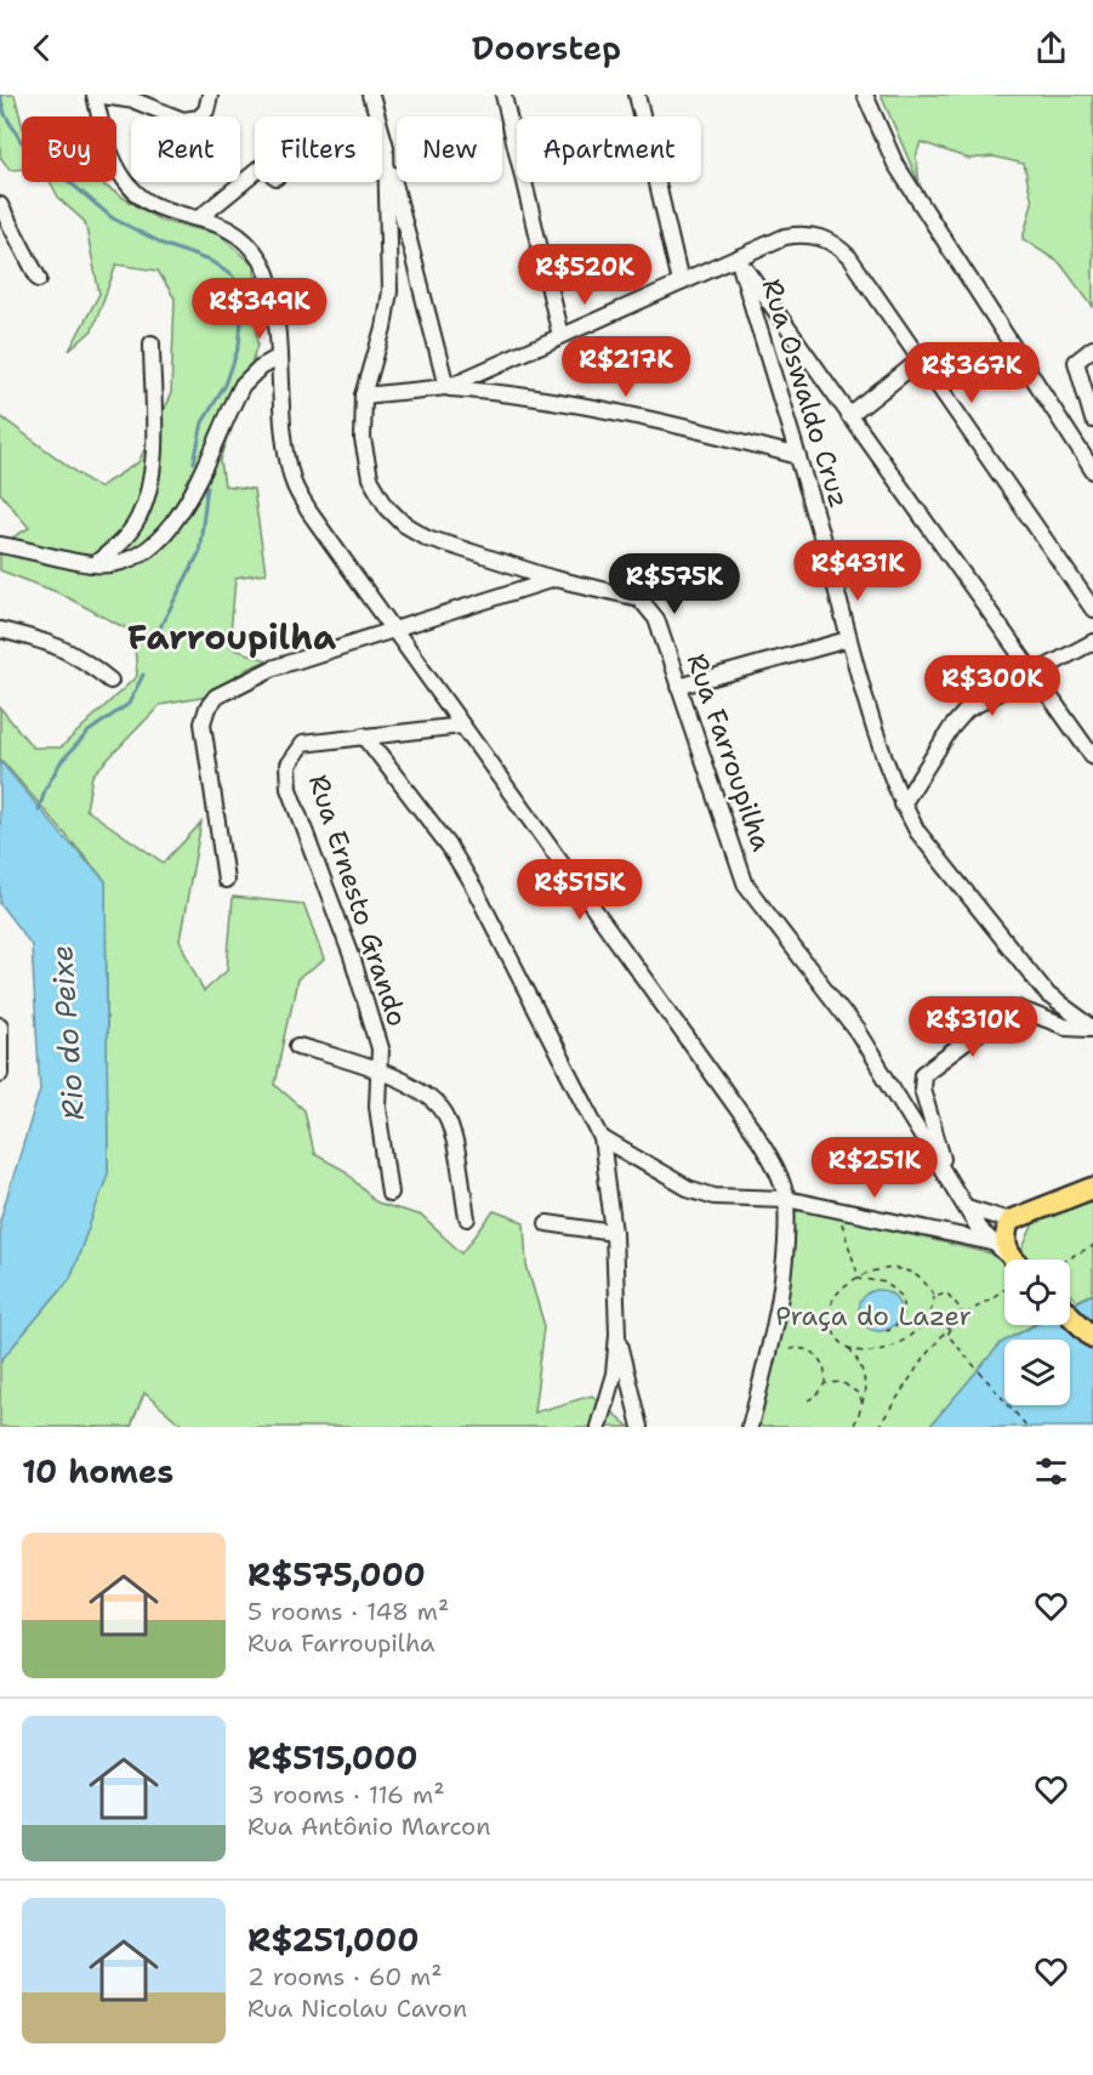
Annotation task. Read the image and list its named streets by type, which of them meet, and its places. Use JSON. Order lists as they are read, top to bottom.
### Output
{
  "streets": {
    "street": ["Rua Oswaldo Cruz", "Rua Farroupilha", "Rua Ernesto Grando"]
  },
  "districts": ["Farroupilha"],
  "water": ["Rio do Peixe"],
  "parks": ["Praça do Lazer"],
  "page": {
    "header": "Doorstep",
    "chip": [
      "Buy",
      "Rent",
      "Filters",
      "New",
      "Apartment"
    ],
    "price": [
      "R$520K",
      "R$349K",
      "R$217K",
      "R$367K",
      "R$431K",
      "R$575K",
      "R$300K",
      "R$515K",
      "R$310K",
      "R$251K"
    ],
    "heading": "10 homes",
    "list": [
      {
        "name": "R$575,000",
        "note": "5 rooms · 148 m² · Rua Farroupilha"
      },
      {
        "name": "R$515,000",
        "note": "3 rooms · 116 m² · Rua Antônio Marcon"
      },
      {
        "name": "R$251,000",
        "note": "2 rooms · 60 m² · Rua Nicolau Cavon"
      }
    ]
  }
}
